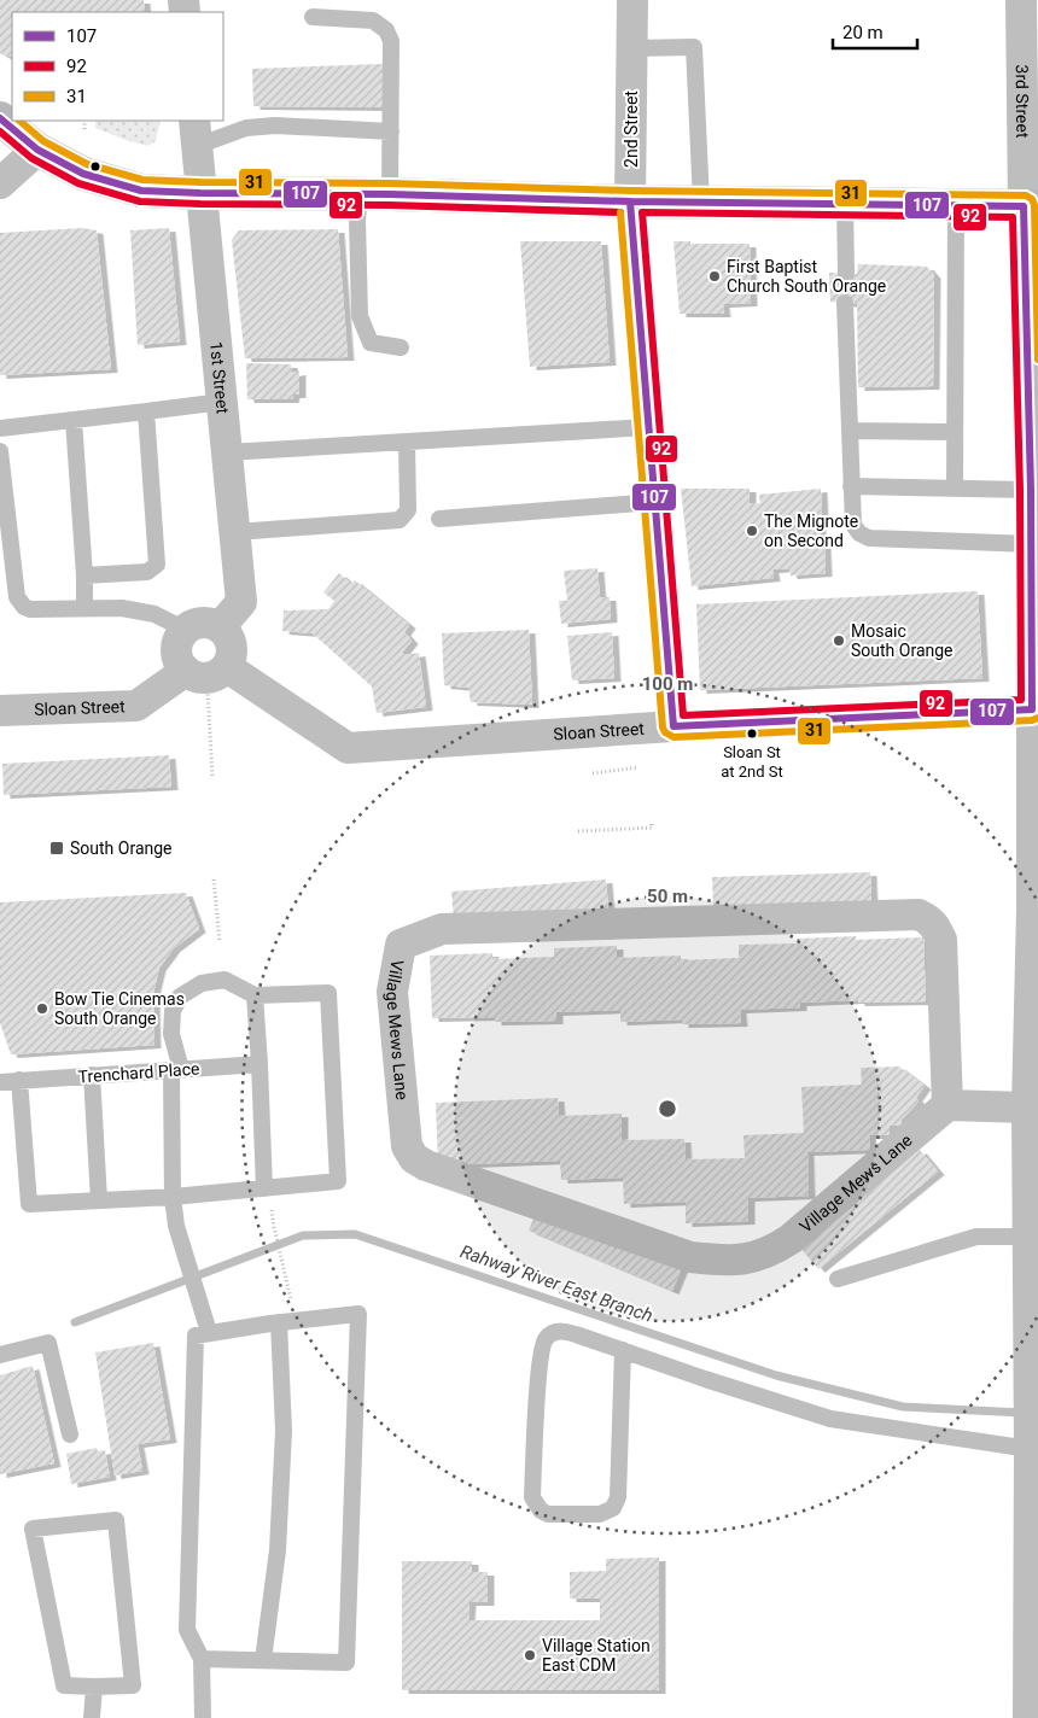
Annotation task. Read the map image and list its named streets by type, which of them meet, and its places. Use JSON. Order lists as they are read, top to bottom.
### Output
{
  "streets": {
    "street": [
      "3rd Street",
      "2nd Street",
      "1st Street",
      "Sloan Street",
      "Village Mews Lane"
    ],
    "lane": ["Trenchard Place"]
  },
  "crossings": [
    ["3rd Street", "Sloan Street"],
    ["2nd Street", "Sloan Street"],
    ["1st Street", "Sloan Street"]
  ],
  "water": ["Rahway River East Branch"],
  "places": {
    "other": [
      "First Baptist Church South Orange",
      "The Mignote on Second",
      "Mosaic South Orange",
      "Sloan St at 2nd St",
      "Bow Tie Cinemas South Orange",
      "Village Station East CDM"
    ],
    "transit": ["South Orange"]
  },
  "lines": ["transit line 107", "transit line 31", "transit line 92"],
  "legend": ["107", "92", "31"],
  "scale_bar": "20 m",
  "rings": ["100 m", "50 m"]
}
